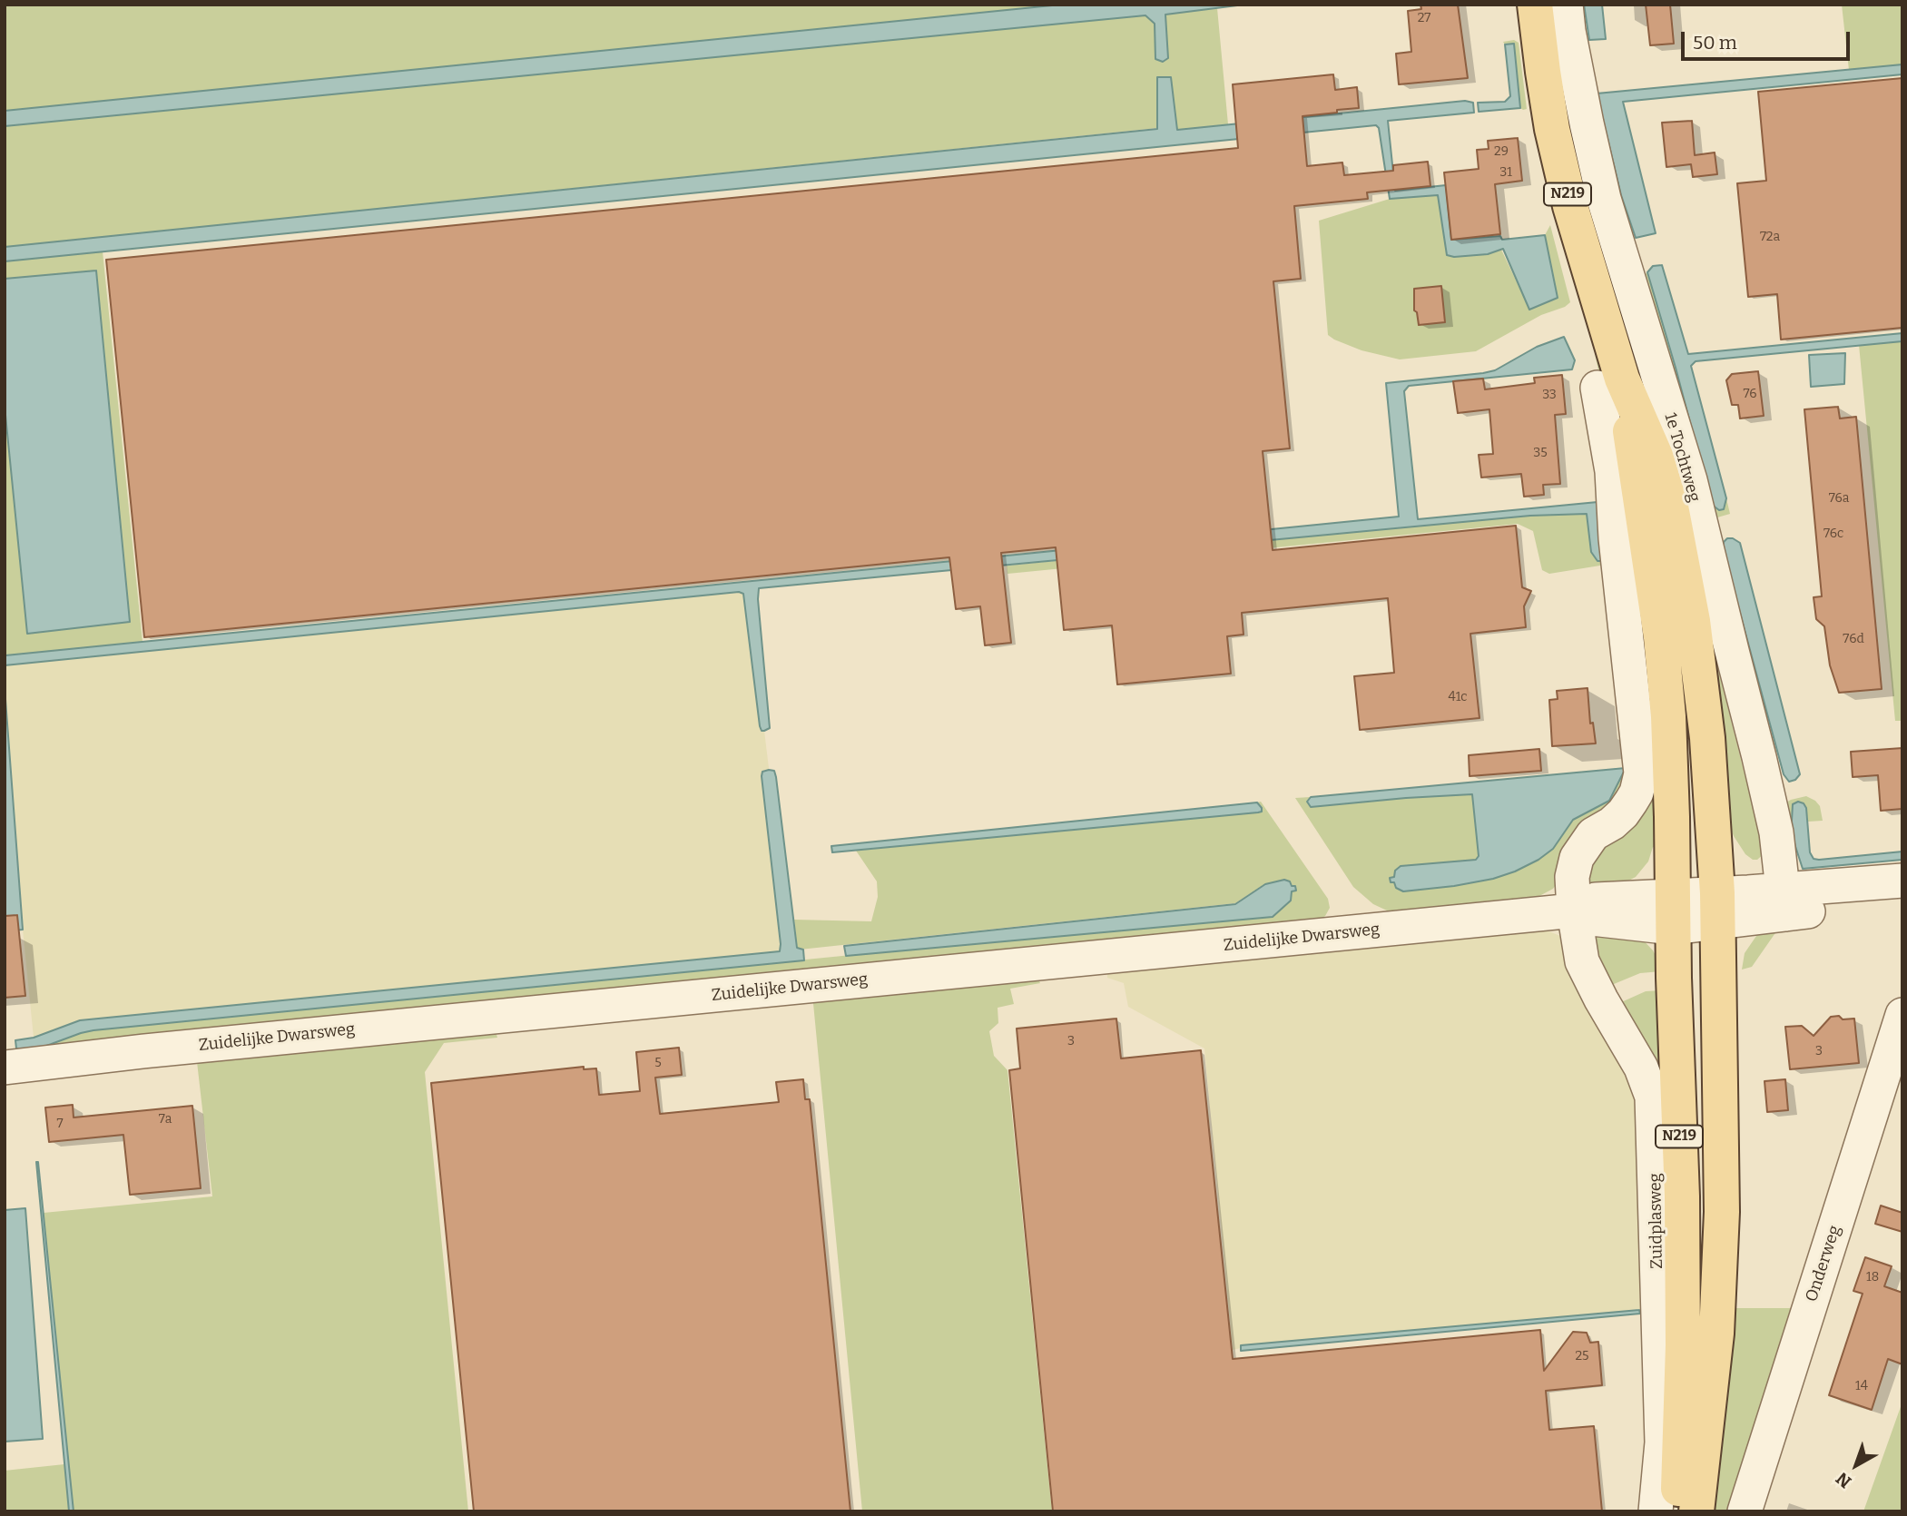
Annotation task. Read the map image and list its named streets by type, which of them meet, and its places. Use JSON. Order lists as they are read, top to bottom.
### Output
{
  "streets": {
    "main road": ["N219", "1e Tochtweg", "Zuidplasweg"],
    "street": ["Zuidelijke Dwarsweg", "Onderweg"]
  },
  "crossings": [
    ["N219", "1e Tochtweg"],
    ["N219", "Zuidelijke Dwarsweg"],
    ["1e Tochtweg", "Zuidelijke Dwarsweg"],
    ["1e Tochtweg", "Zuidplasweg"],
    ["Zuidelijke Dwarsweg", "Zuidplasweg"]
  ],
  "house_numbers": [
    "27",
    "29",
    "31",
    "72a",
    "76",
    "33",
    "35",
    "76a",
    "76c",
    "76d",
    "41c",
    "3",
    "3",
    "5",
    "7a",
    "7",
    "18",
    "25",
    "14"
  ],
  "scale_bar": "50 m",
  "north": "bottom left"
}
